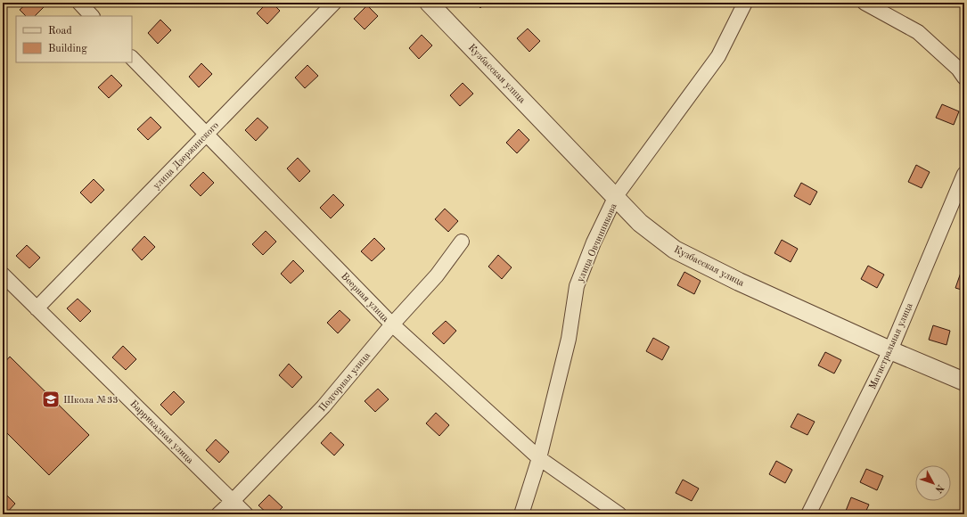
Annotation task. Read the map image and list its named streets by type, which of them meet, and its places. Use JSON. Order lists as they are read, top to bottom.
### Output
{
  "streets": {
    "street": [
      "Кузбасская улица",
      "улица Дзержинского",
      "улица Овчинникова",
      "Веерная улица",
      "Магистральная улица",
      "Подгорная улица",
      "Баррикадная улица"
    ]
  },
  "crossings": [
    ["Кузбасская улица", "улица Овчинникова"],
    ["Кузбасская улица", "Магистральная улица"],
    ["улица Дзержинского", "Веерная улица"],
    ["улица Дзержинского", "Баррикадная улица"],
    ["улица Овчинникова", "Веерная улица"],
    ["Веерная улица", "Подгорная улица"],
    ["Подгорная улица", "Баррикадная улица"]
  ],
  "places": {
    "school or university": ["Школа №33"]
  },
  "legend": ["Road", "Building"],
  "north": "bottom right"
}
